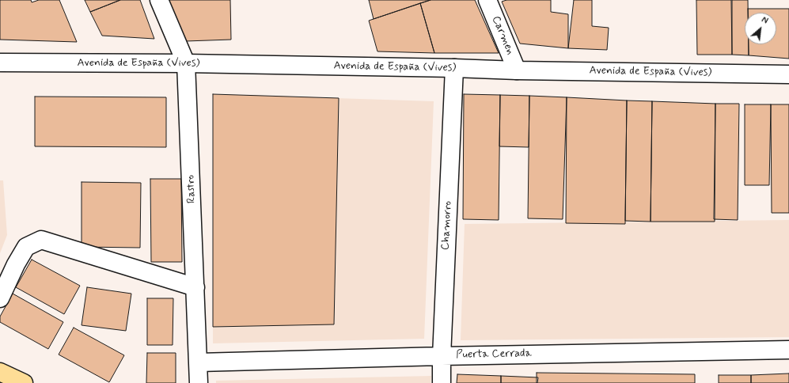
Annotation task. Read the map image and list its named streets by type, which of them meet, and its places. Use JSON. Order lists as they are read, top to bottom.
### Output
{
  "streets": {
    "street": [
      "Carmen",
      "Avenida de España (Vives)",
      "Rastro",
      "Chamorro",
      "Puerta Cerrada"
    ]
  },
  "crossings": [
    ["Carmen", "Avenida de España (Vives)"],
    ["Avenida de España (Vives)", "Rastro"],
    ["Avenida de España (Vives)", "Chamorro"],
    ["Rastro", "Puerta Cerrada"],
    ["Chamorro", "Puerta Cerrada"]
  ],
  "north": "top right"
}
